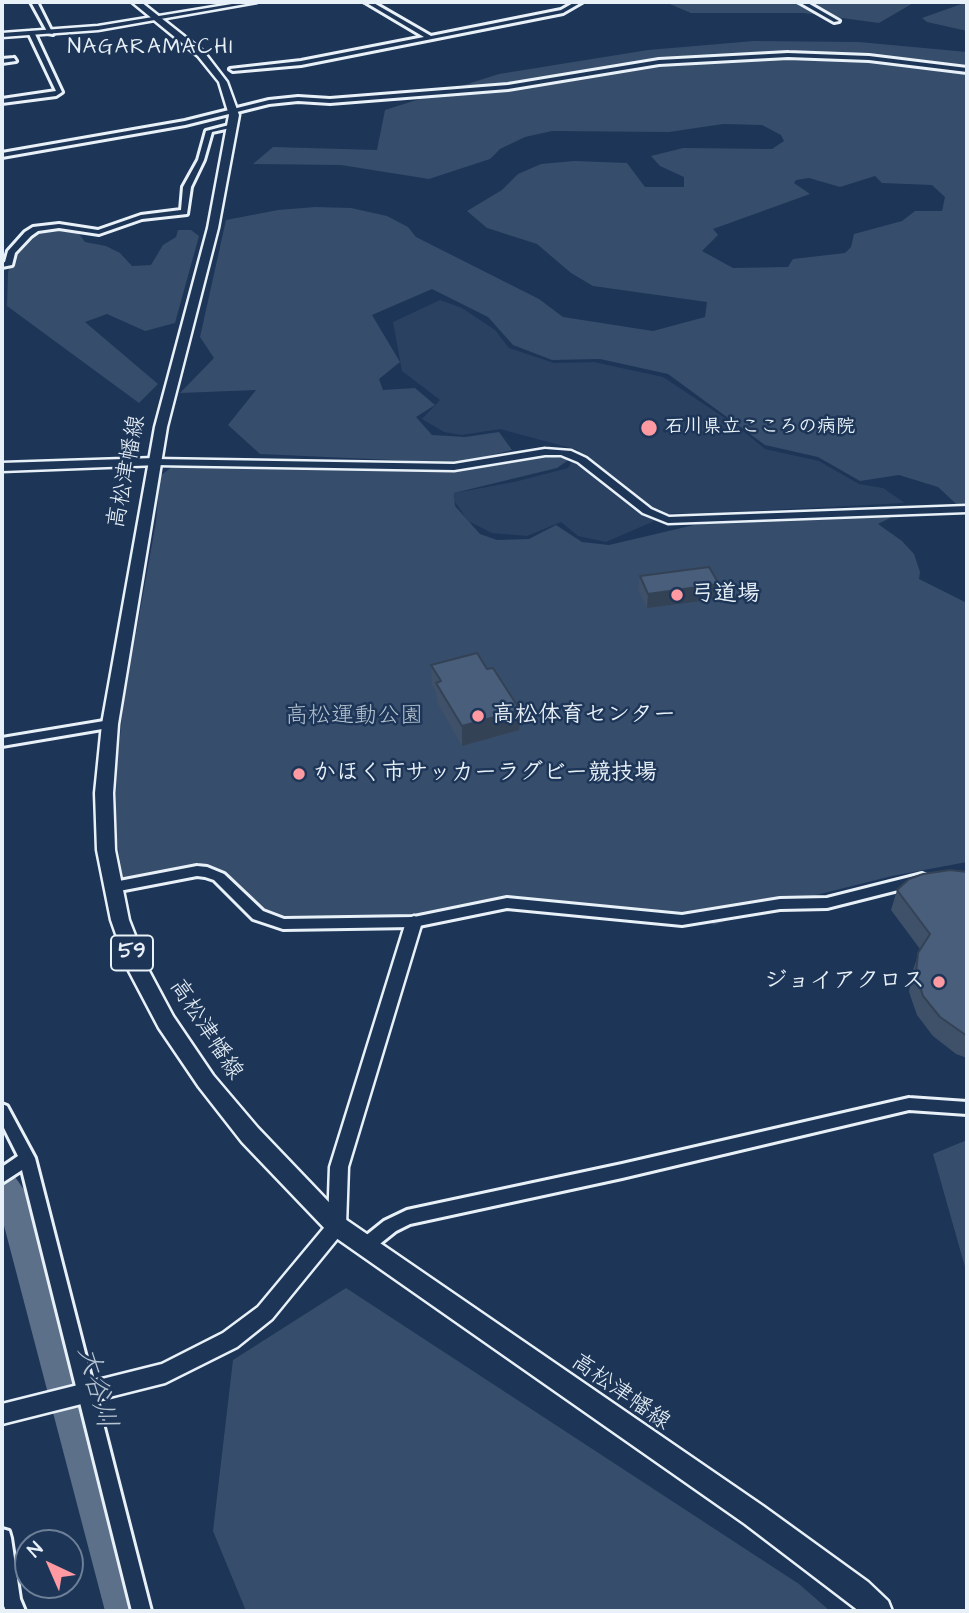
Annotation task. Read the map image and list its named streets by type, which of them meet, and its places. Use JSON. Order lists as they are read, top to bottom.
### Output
{
  "streets": {
    "main road": ["高松津幡線", "59"]
  },
  "districts": ["NAGARAMACHI"],
  "water": ["大谷川"],
  "parks": ["高松運動公園"],
  "places": [
    "石川県立こころの病院",
    "弓道場",
    "高松体育センター",
    "かほく市サッカーラグビー競技場",
    "ジョイアクロス"
  ],
  "north": "top left"
}
